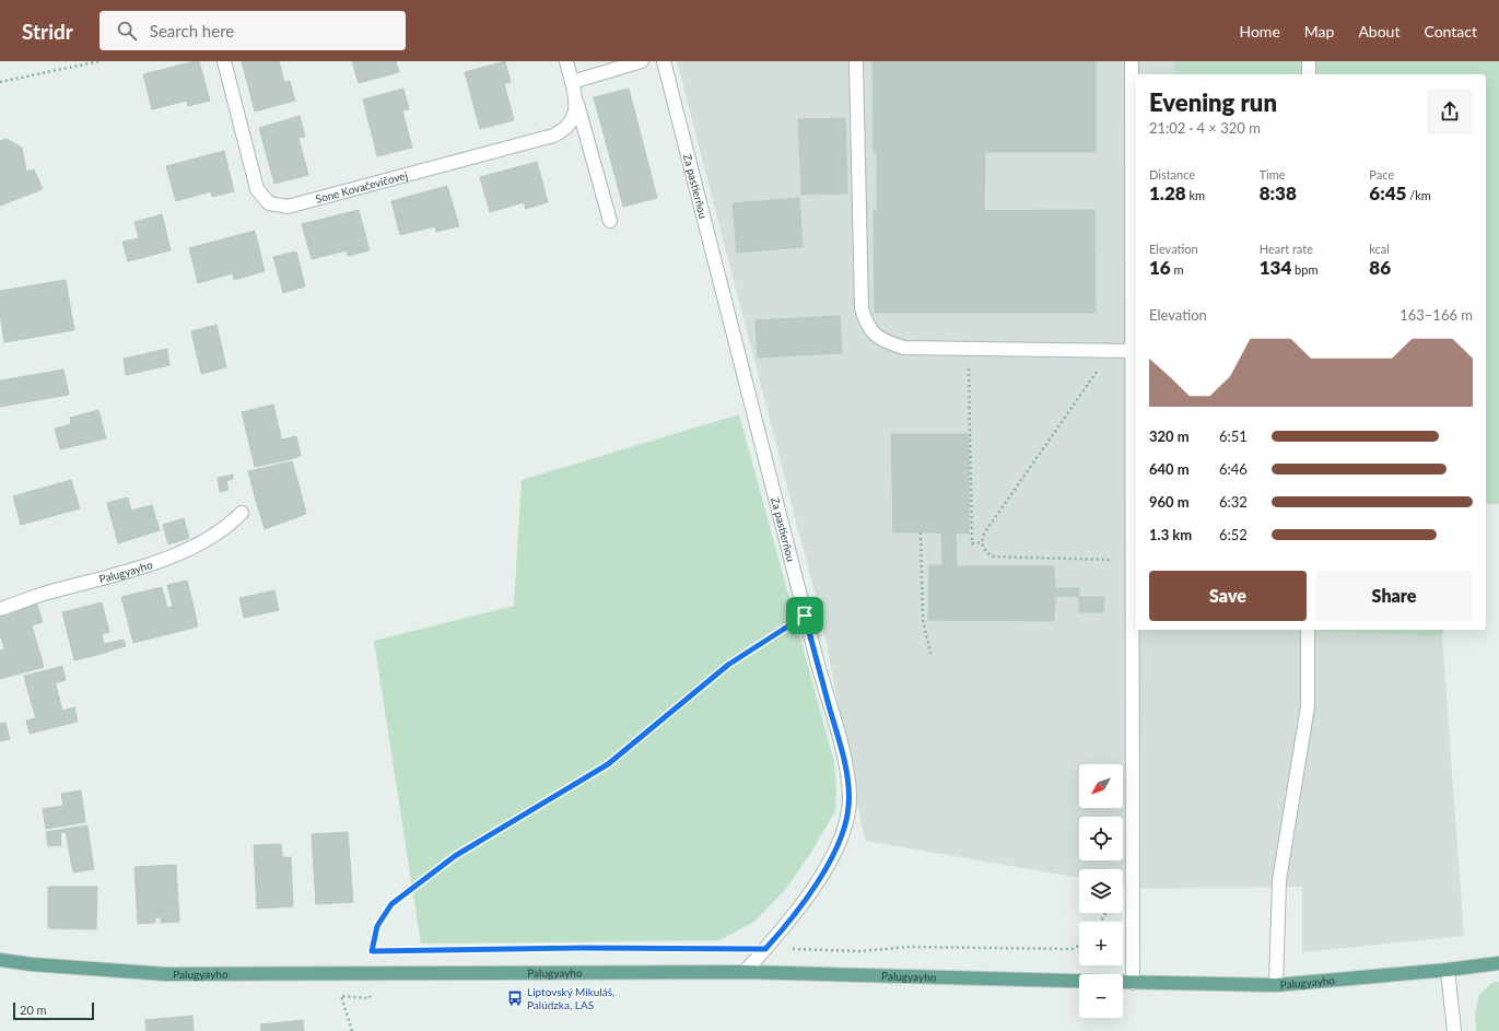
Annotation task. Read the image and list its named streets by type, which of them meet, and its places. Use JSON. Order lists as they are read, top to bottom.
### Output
{
  "streets": {
    "main road": ["Palugyayho"],
    "street": ["Sone Kovačevičovej", "Za pastierňou"]
  },
  "crossings": [
    ["Za pastierňou", "Palugyayho"]
  ],
  "places": {
    "bus stop": ["Liptovský Mikuláš, Palúdzka, LAS"]
  },
  "scale_bar": "20 m",
  "north": "bottom left",
  "page": {
    "header": "Stridr",
    "search": "Search here",
    "nav": [
      "Home",
      "Map",
      "About",
      "Contact"
    ],
    "heading": ["Evening run", "21:02 · 4 × 320 m"],
    "stats": [
      ["Distance", "1.28 km"],
      ["Time", "8:38"],
      ["Pace", "6:45 /km"],
      ["Elevation", "16 m"],
      ["Heart rate", "134 bpm"],
      ["kcal", "86"]
    ],
    "chart": ["Elevation", "163–166 m"],
    "list": [
      {
        "name": "320 m",
        "note": "6:51"
      },
      {
        "name": "640 m",
        "note": "6:46"
      },
      {
        "name": "960 m",
        "note": "6:32"
      },
      {
        "name": "1.3 km",
        "note": "6:52"
      }
    ],
    "buttons": ["Save", "Share"],
    "map_buttons": ["+", "−"],
    "scale": "20 m"
  }
}
